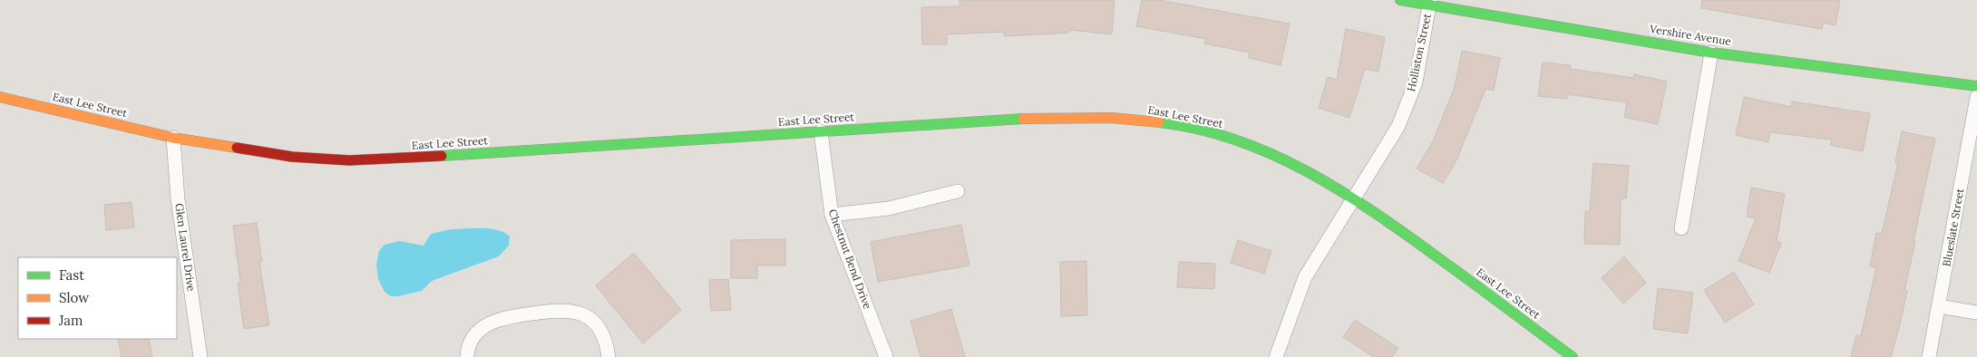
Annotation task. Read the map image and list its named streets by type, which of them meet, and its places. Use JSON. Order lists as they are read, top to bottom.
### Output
{
  "streets": {
    "street": [
      "Vershire Avenue",
      "Holliston Street",
      "East Lee Street",
      "Blueslate Street",
      "Glen Laurel Drive",
      "Chestnut Bend Drive"
    ]
  },
  "crossings": [
    ["Vershire Avenue", "Holliston Street"],
    ["Holliston Street", "East Lee Street"],
    ["East Lee Street", "Glen Laurel Drive"],
    ["East Lee Street", "Chestnut Bend Drive"]
  ],
  "legend": ["Fast", "Slow", "Jam"]
}
